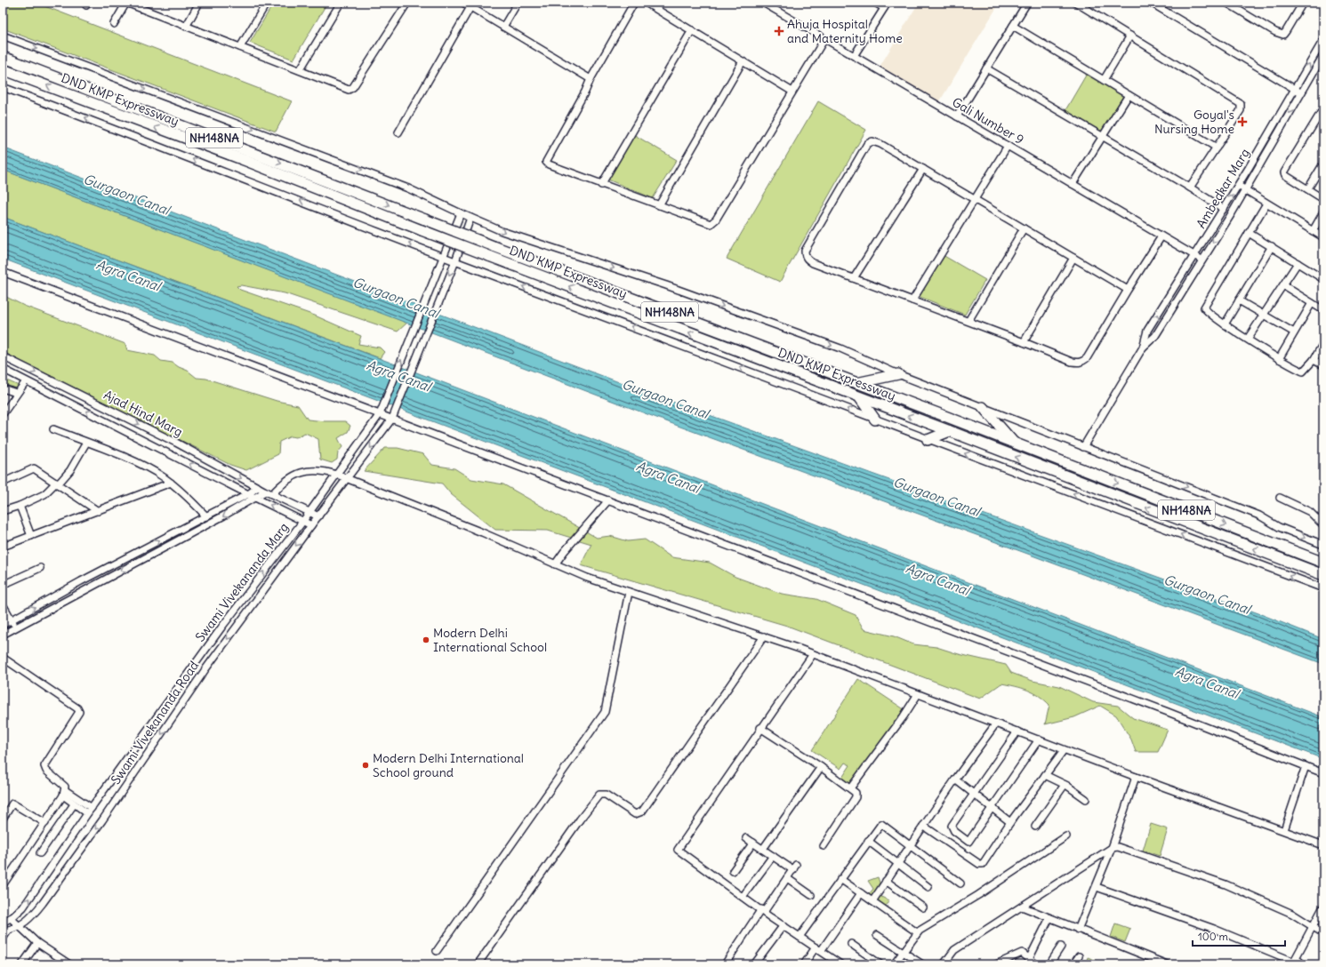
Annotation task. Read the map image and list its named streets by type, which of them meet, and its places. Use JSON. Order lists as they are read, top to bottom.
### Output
{
  "streets": {
    "highway": ["DND KMP Expressway", "NH148NA"],
    "street": [
      "Gali Number 9",
      "Ambedkar Marg",
      "Ajad Hind Marg",
      "Swami Vivekananda Marg",
      "Swami Vivekananda Road"
    ]
  },
  "crossings": [
    ["Gali Number 9", "Ambedkar Marg"],
    ["Ajad Hind Marg", "Swami Vivekananda Marg"],
    ["Ajad Hind Marg", "Swami Vivekananda Road"]
  ],
  "one_way": ["Swami Vivekananda Marg", "Swami Vivekananda Road"],
  "water": ["Gurgaon Canal", "Agra Canal"],
  "places": {
    "health": ["Ahuja Hospital and Maternity Home", "Goyal's Nursing Home"],
    "other": ["Modern Delhi International School", "Modern Delhi International School ground"]
  },
  "scale_bar": "100 m"
}
